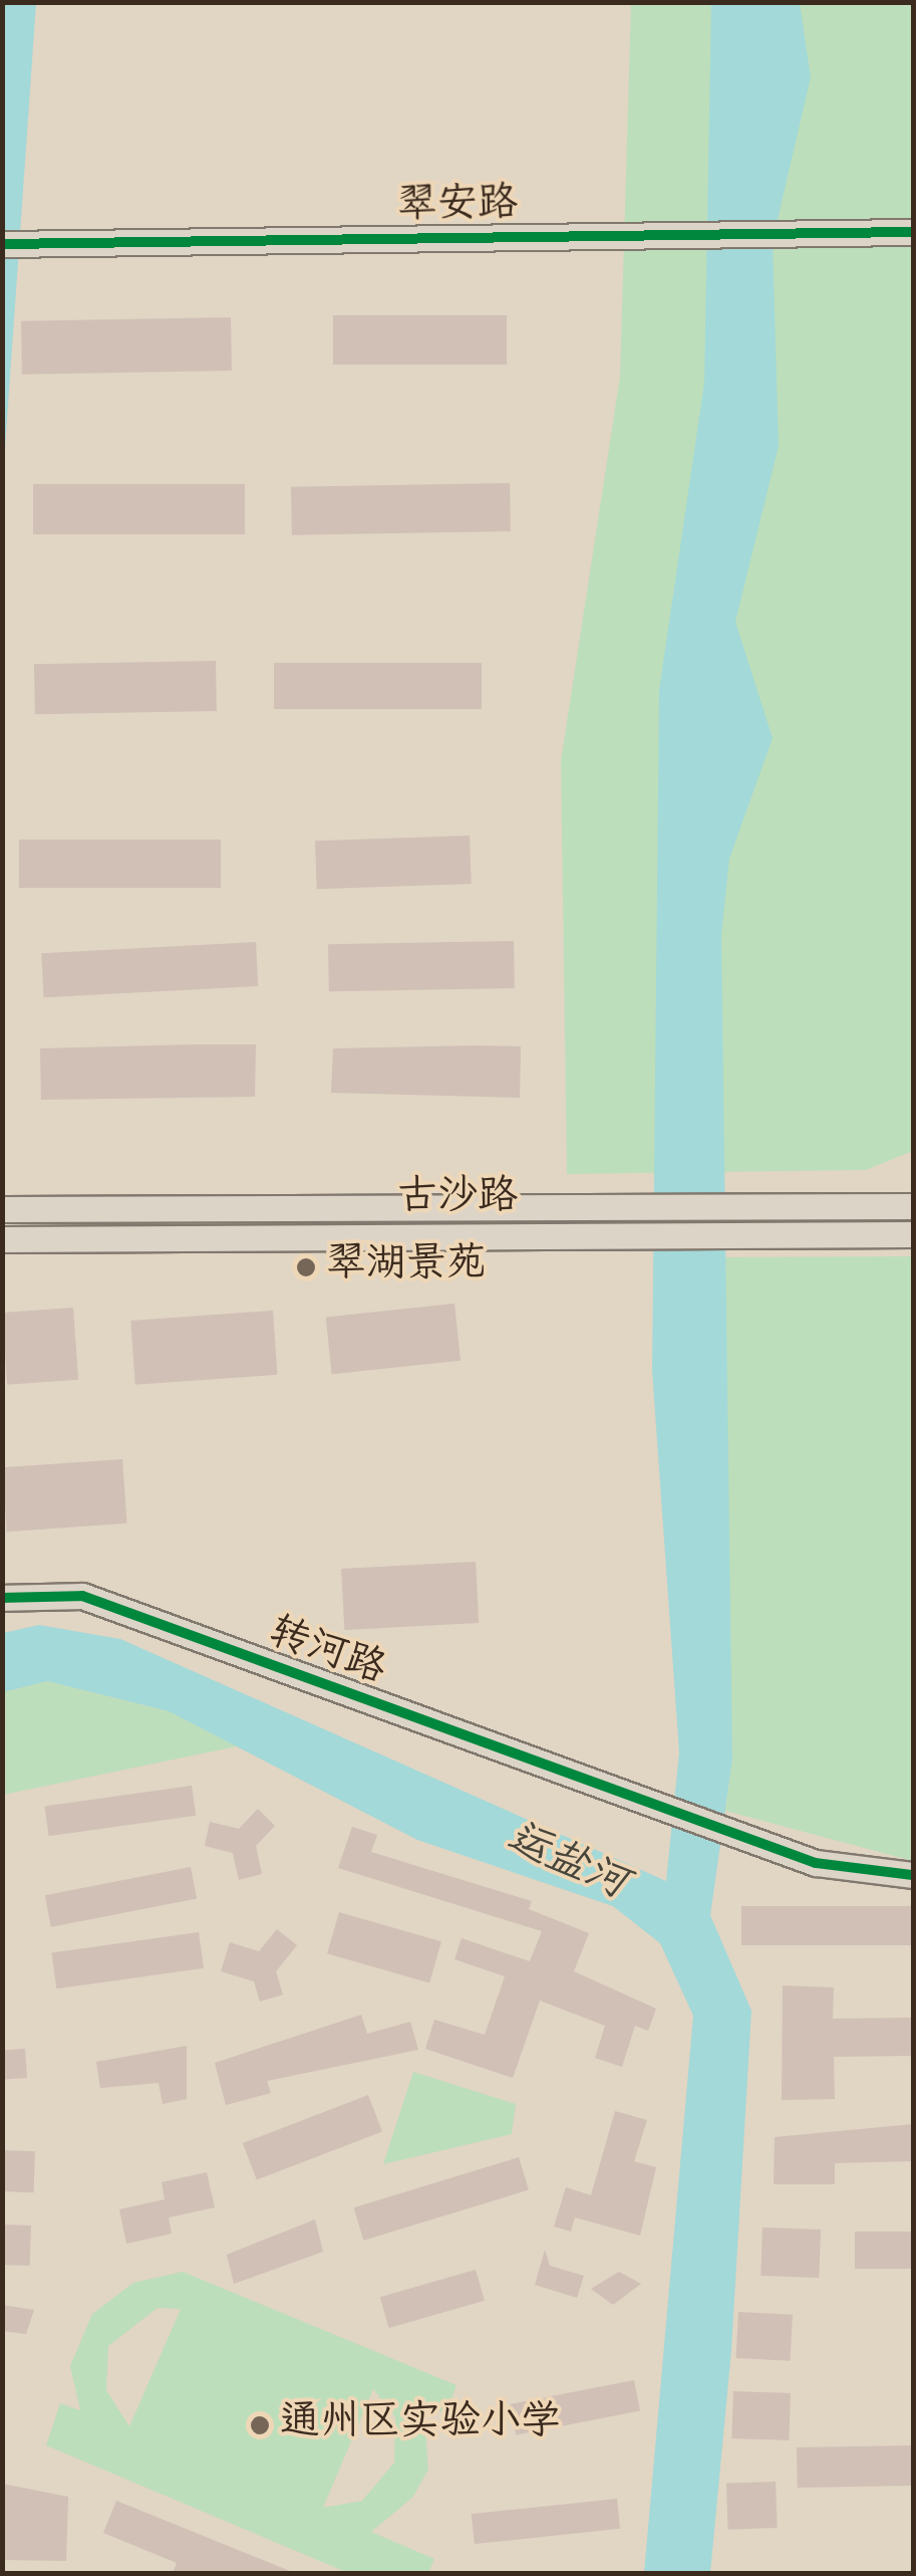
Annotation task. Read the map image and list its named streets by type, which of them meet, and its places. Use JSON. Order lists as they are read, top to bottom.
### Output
{
  "streets": {
    "street": ["翠安路", "古沙路", "转河路"]
  },
  "water": ["运盐河"],
  "places": ["翠湖景苑", "通州区实验小学"]
}
